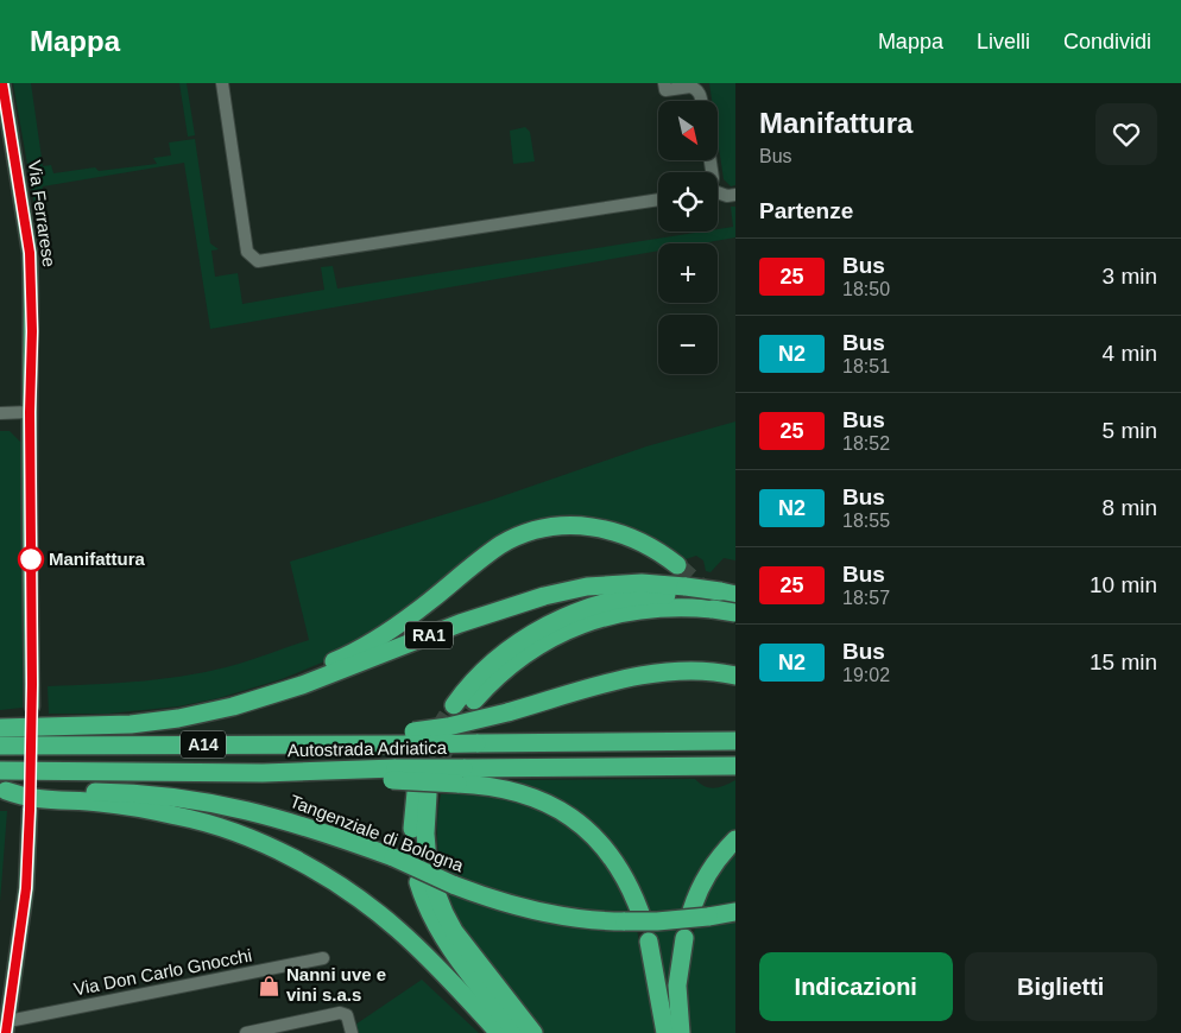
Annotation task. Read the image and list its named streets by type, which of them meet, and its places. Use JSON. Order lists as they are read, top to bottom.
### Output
{
  "streets": {
    "highway": [
      "RA1",
      "A14",
      "Autostrada Adriatica",
      "Tangenziale di Bologna"
    ],
    "main road": ["Via Ferrarese"],
    "street": ["Via Don Carlo Gnocchi"]
  },
  "places": {
    "other": ["Manifattura"],
    "shop": ["Nanni uve e vini s.a.s"]
  },
  "lines": ["bus line 25"],
  "north": "bottom right",
  "page": {
    "header": "Mappa",
    "nav": ["Mappa", "Livelli", "Condividi"],
    "heading": [
      ["Manifattura", "Bus"],
      "Partenze"
    ],
    "map_buttons": ["+", "−"],
    "list": [
      {
        "mark": "25",
        "name": "Bus",
        "note": "18:50",
        "value": "3 min"
      },
      {
        "mark": "N2",
        "name": "Bus",
        "note": "18:51",
        "value": "4 min"
      },
      {
        "mark": "25",
        "name": "Bus",
        "note": "18:52",
        "value": "5 min"
      },
      {
        "mark": "N2",
        "name": "Bus",
        "note": "18:55",
        "value": "8 min"
      },
      {
        "mark": "25",
        "name": "Bus",
        "note": "18:57",
        "value": "10 min"
      },
      {
        "mark": "N2",
        "name": "Bus",
        "note": "19:02",
        "value": "15 min"
      }
    ],
    "buttons": ["Indicazioni", "Biglietti"]
  }
}
